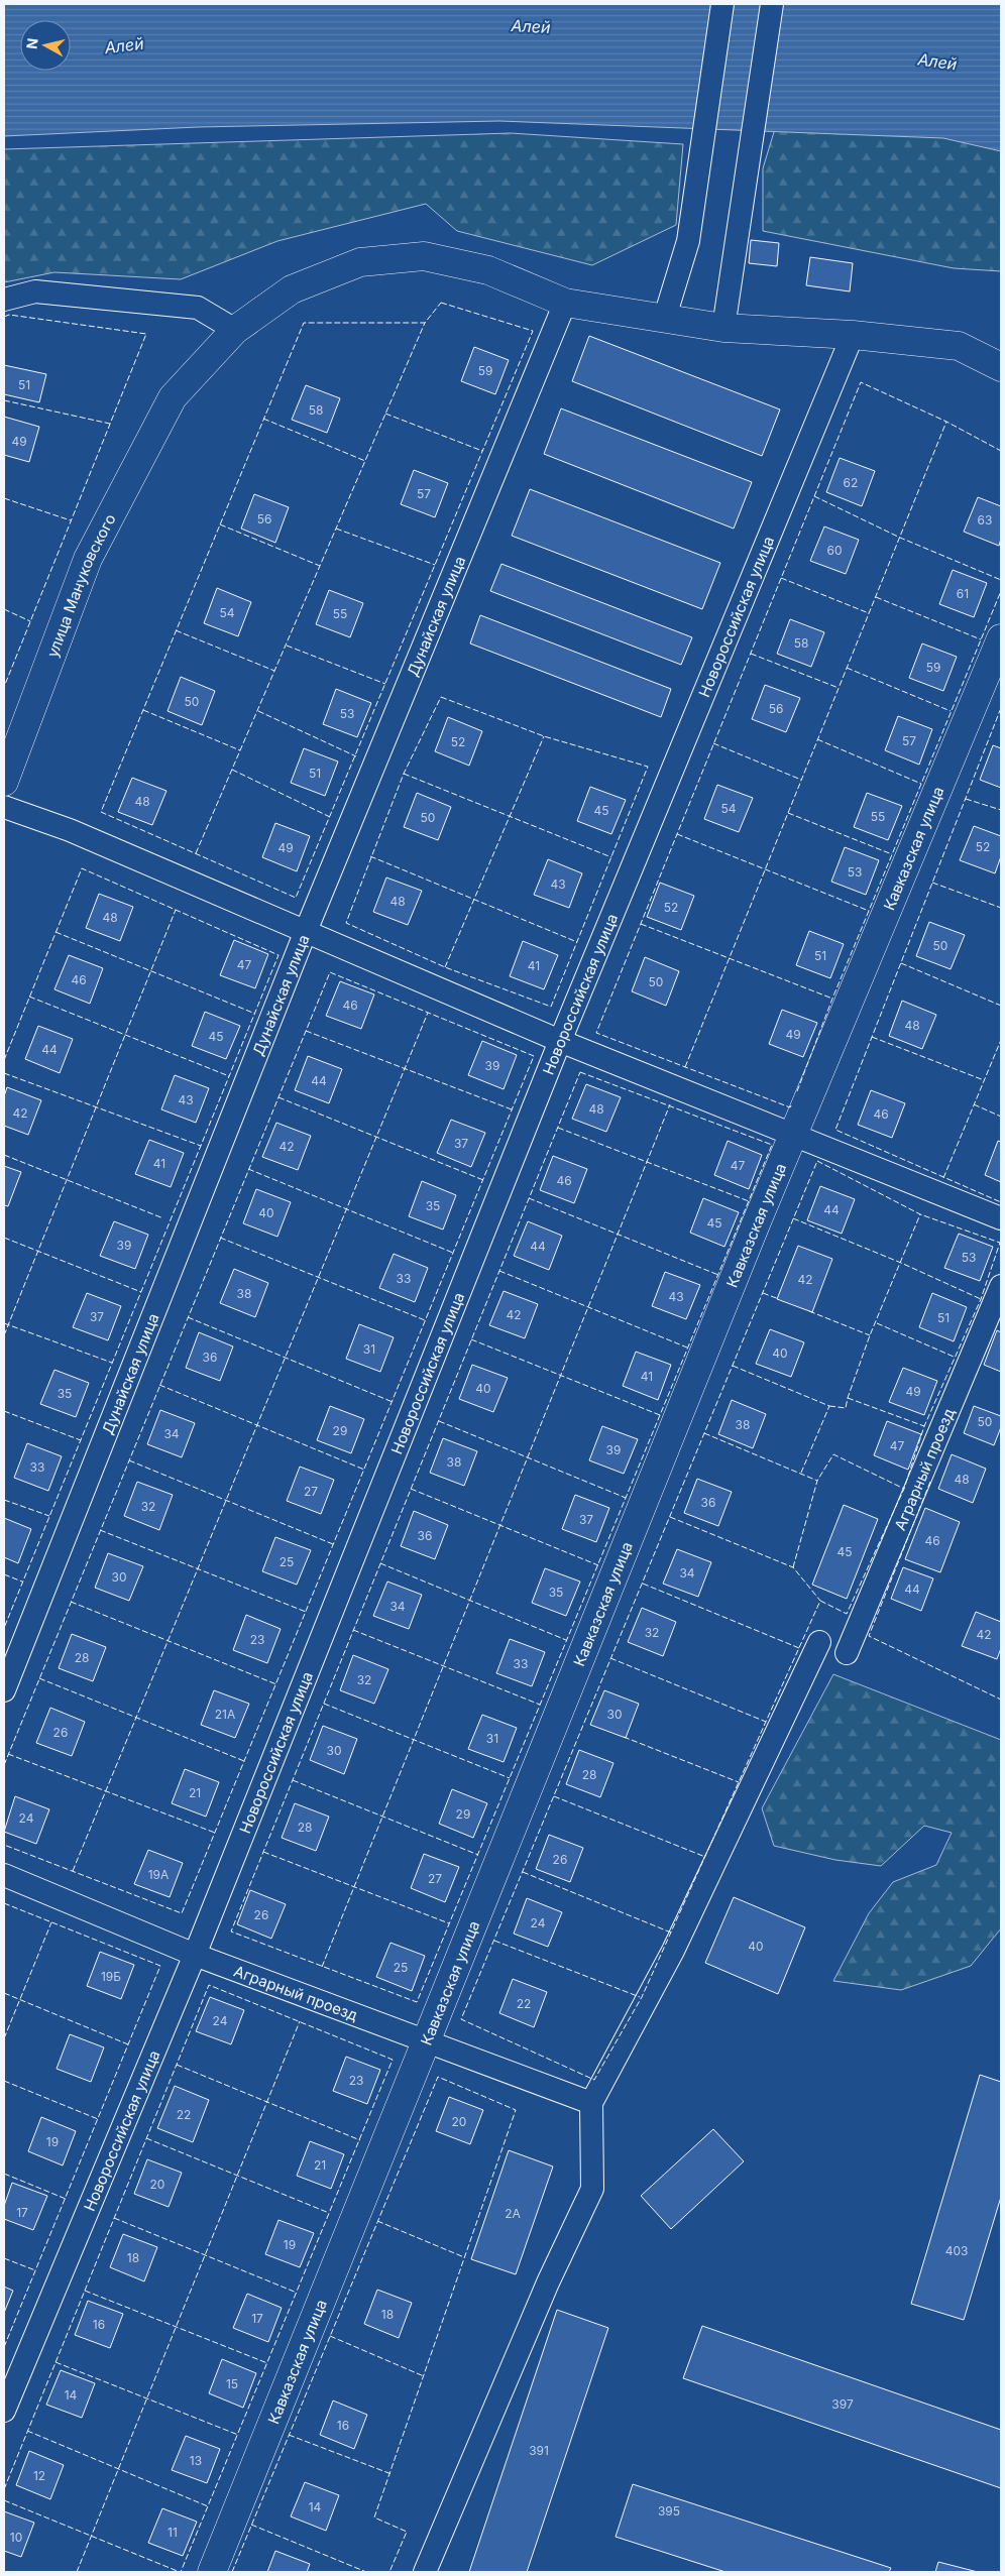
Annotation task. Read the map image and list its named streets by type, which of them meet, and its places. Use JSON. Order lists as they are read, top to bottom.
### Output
{
  "streets": {
    "street": [
      "улица Мануковского",
      "Новороссийская улица",
      "Дунайская улица",
      "Кавказская улица",
      "Аграрный проезд"
    ]
  },
  "crossings": [
    ["улица Мануковского", "Новороссийская улица"],
    ["улица Мануковского", "Дунайская улица"],
    ["Новороссийская улица", "Аграрный проезд"],
    ["Кавказская улица", "Аграрный проезд"]
  ],
  "water": ["Алей"],
  "house_numbers": [
    "59",
    "51",
    "58",
    "49",
    "62",
    "57",
    "56",
    "63",
    "60",
    "61",
    "54",
    "55",
    "58",
    "59",
    "50",
    "56",
    "53",
    "57",
    "52",
    "51",
    "48",
    "54",
    "45",
    "55",
    "50",
    "52",
    "49",
    "53",
    "43",
    "48",
    "52",
    "48",
    "50",
    "51",
    "47",
    "41",
    "46",
    "50",
    "46",
    "48",
    "49",
    "45",
    "44",
    "39",
    "44",
    "43",
    "48",
    "42",
    "46",
    "37",
    "42",
    "41",
    "47",
    "46",
    "35",
    "44",
    "40",
    "45",
    "39",
    "44",
    "53",
    "33",
    "42",
    "38",
    "43",
    "42",
    "37",
    "51",
    "31",
    "40",
    "36",
    "41",
    "40",
    "49",
    "35",
    "50",
    "38",
    "29",
    "34",
    "47",
    "39",
    "38",
    "33",
    "48",
    "27",
    "36",
    "32",
    "37",
    "36",
    "46",
    "45",
    "25",
    "34",
    "30",
    "44",
    "35",
    "34",
    "32",
    "42",
    "23",
    "28",
    "33",
    "32",
    "21А",
    "30",
    "26",
    "31",
    "30",
    "28",
    "21",
    "29",
    "24",
    "28",
    "26",
    "19А",
    "27",
    "26",
    "24",
    "40",
    "25",
    "19Б",
    "22",
    "24",
    "23",
    "22",
    "20",
    "19",
    "21",
    "20",
    "17",
    "2А",
    "19",
    "403",
    "18",
    "18",
    "17",
    "16",
    "15",
    "14",
    "397",
    "16",
    "391",
    "13",
    "12",
    "14",
    "395",
    "11",
    "10"
  ],
  "north": "left"
}
